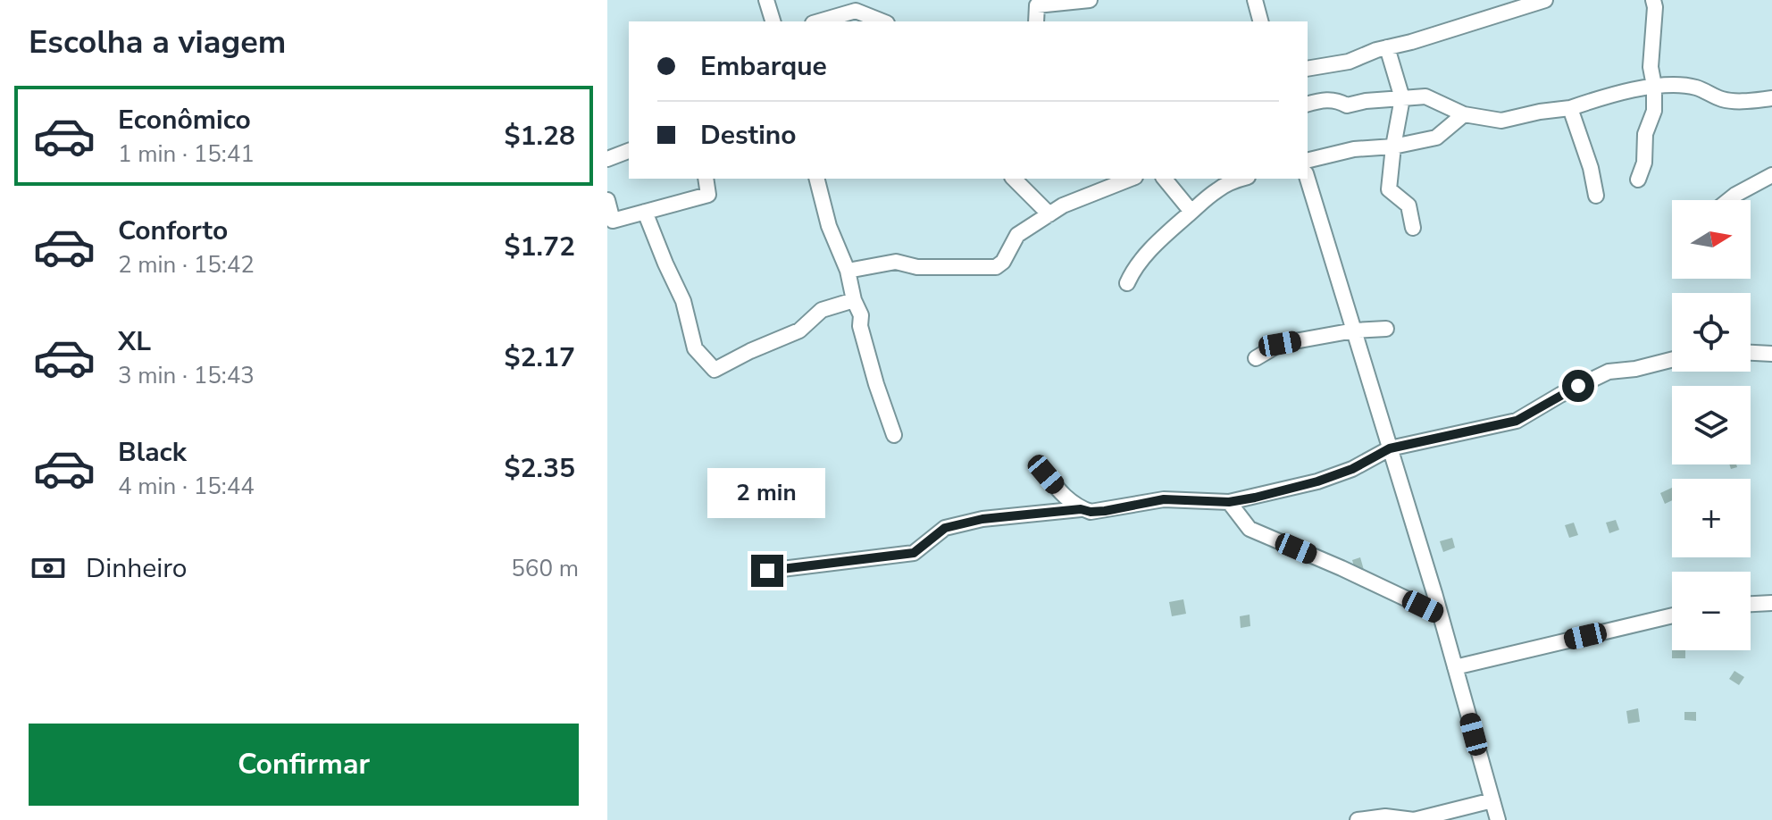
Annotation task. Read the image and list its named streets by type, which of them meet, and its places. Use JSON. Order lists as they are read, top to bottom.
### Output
{
  "north": "right",
  "page": {
    "heading": "Escolha a viagem",
    "banner": ["Embarque", "Destino"],
    "list": [
      {
        "name": "Econômico",
        "note": "1 min · 15:41",
        "value": "$1.28"
      },
      {
        "name": "Conforto",
        "note": "2 min · 15:42",
        "value": "$1.72"
      },
      {
        "name": "XL",
        "note": "3 min · 15:43",
        "value": "$2.17"
      },
      {
        "name": "Black",
        "note": "4 min · 15:44",
        "value": "$2.35"
      }
    ],
    "map_buttons": ["+", "−"],
    "bubble": "2 min",
    "pay": ["Dinheiro", "560 m"],
    "buttons": "Confirmar"
  }
}
